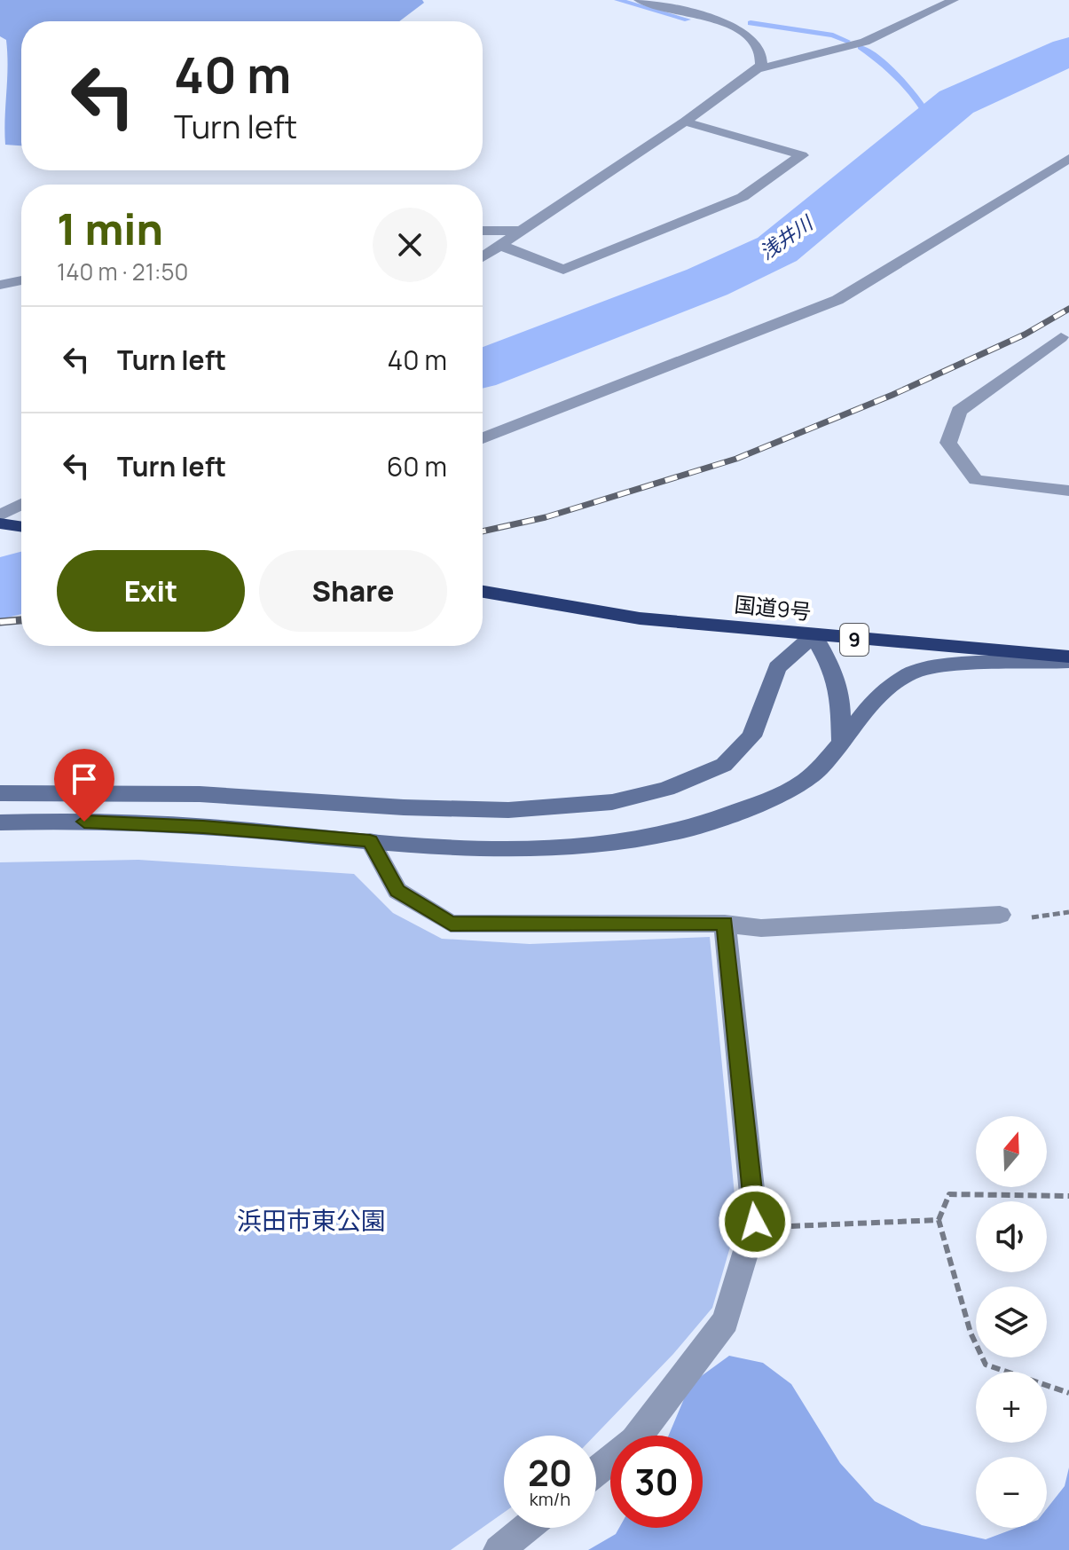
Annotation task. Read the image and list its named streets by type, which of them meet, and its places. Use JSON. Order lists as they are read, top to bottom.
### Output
{
  "streets": {
    "highway": ["国道9号", "9"]
  },
  "water": ["浅井川"],
  "parks": ["浜田市東公園"],
  "north": "top",
  "page": {
    "turn": ["40 m", "Turn left"],
    "heading": ["1 min", "140 m · 21:50"],
    "list": [
      {
        "name": "Turn left",
        "value": "40 m"
      },
      {
        "name": "Turn left",
        "value": "60 m"
      }
    ],
    "buttons": ["Exit", "Share"],
    "map_buttons": ["+", "−"],
    "speed": "20 km/h",
    "limit": "30"
  }
}
